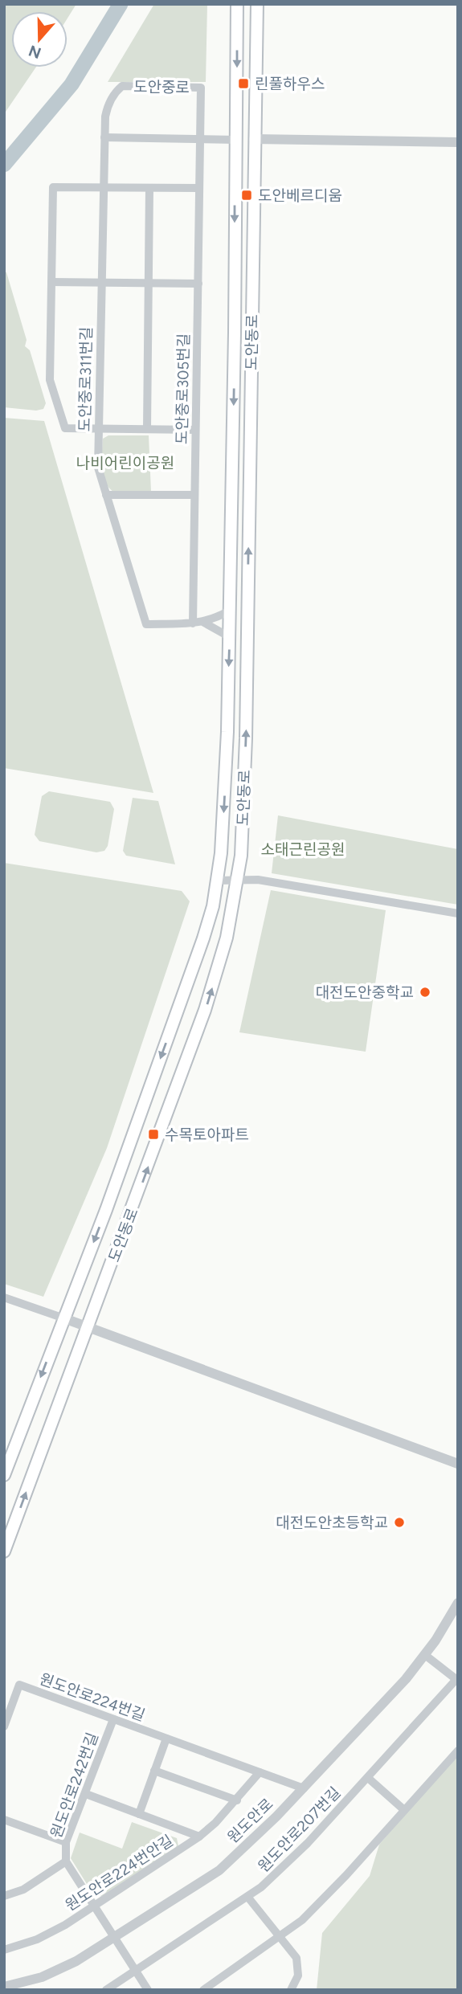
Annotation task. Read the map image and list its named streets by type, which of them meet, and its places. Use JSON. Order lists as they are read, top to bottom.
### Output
{
  "streets": {
    "main road": ["도안동로"],
    "street": [
      "도안중로",
      "도안중로311번길",
      "도안중로305번길",
      "원도안로224번길",
      "원도안로242번길",
      "원도안로",
      "원도안로207번길",
      "원도안로224번안길"
    ]
  },
  "crossings": [
    ["도안중로", "도안중로311번길"],
    ["도안중로", "도안중로305번길"],
    ["도안중로311번길", "도안중로305번길"],
    ["원도안로224번길", "원도안로242번길"],
    ["원도안로224번길", "원도안로"],
    ["원도안로224번길", "원도안로224번안길"],
    ["원도안로242번길", "원도안로"],
    ["원도안로242번길", "원도안로207번길"],
    ["원도안로242번길", "원도안로224번안길"],
    ["원도안로", "원도안로207번길"]
  ],
  "parks": ["나비어린이공원", "소태근린공원"],
  "places": {
    "transit": ["린풀하우스", "도안베르디움", "수목토아파트"],
    "other": ["대전도안중학교", "대전도안초등학교"]
  },
  "north": "bottom"
}
